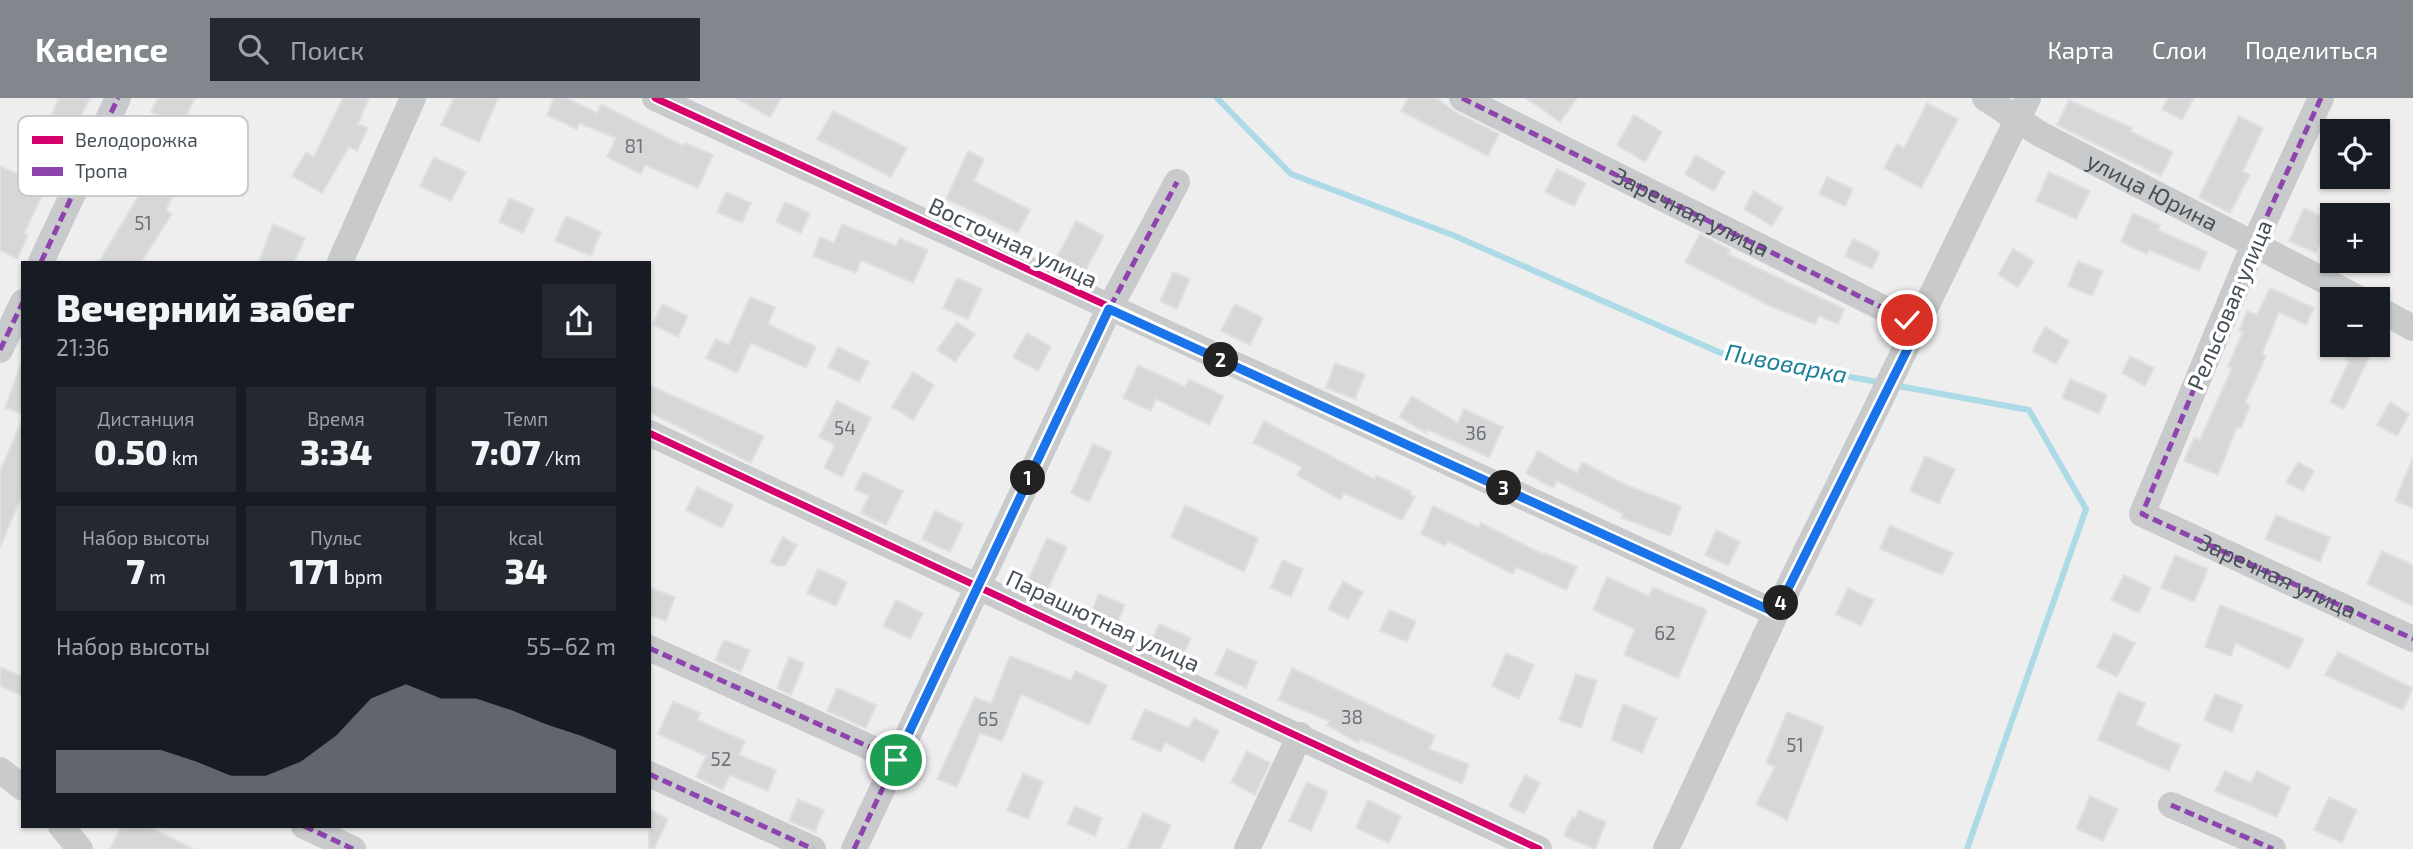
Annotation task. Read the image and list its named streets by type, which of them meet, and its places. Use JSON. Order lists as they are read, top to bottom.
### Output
{
  "streets": {
    "street": [
      "улица Юрина",
      "Заречная улица",
      "Восточная улица",
      "Рельсовая улица",
      "Парашютная улица"
    ]
  },
  "crossings": [
    ["улица Юрина", "Рельсовая улица"],
    ["Заречная улица", "Рельсовая улица"]
  ],
  "water": ["Пивоварка"],
  "house_numbers": [
    "81",
    "51",
    "54",
    "36",
    "62",
    "38",
    "65",
    "51",
    "52"
  ],
  "legend": ["Велодорожка", "Тропа"],
  "page": {
    "header": "Kadence",
    "search": "Поиск",
    "nav": ["Карта", "Слои", "Поделиться"],
    "map_buttons": ["+", "−"],
    "heading": ["Вечерний забег", "21:36"],
    "pins": [
      "2",
      "1",
      "3",
      "4"
    ],
    "stats": [
      ["Дистанция", "0.50 km"],
      ["Время", "3:34"],
      ["Темп", "7:07 /km"],
      ["Набор высоты", "7 m"],
      ["Пульс", "171 bpm"],
      ["kcal", "34"]
    ],
    "chart": ["Набор высоты", "55–62 m"]
  }
}
